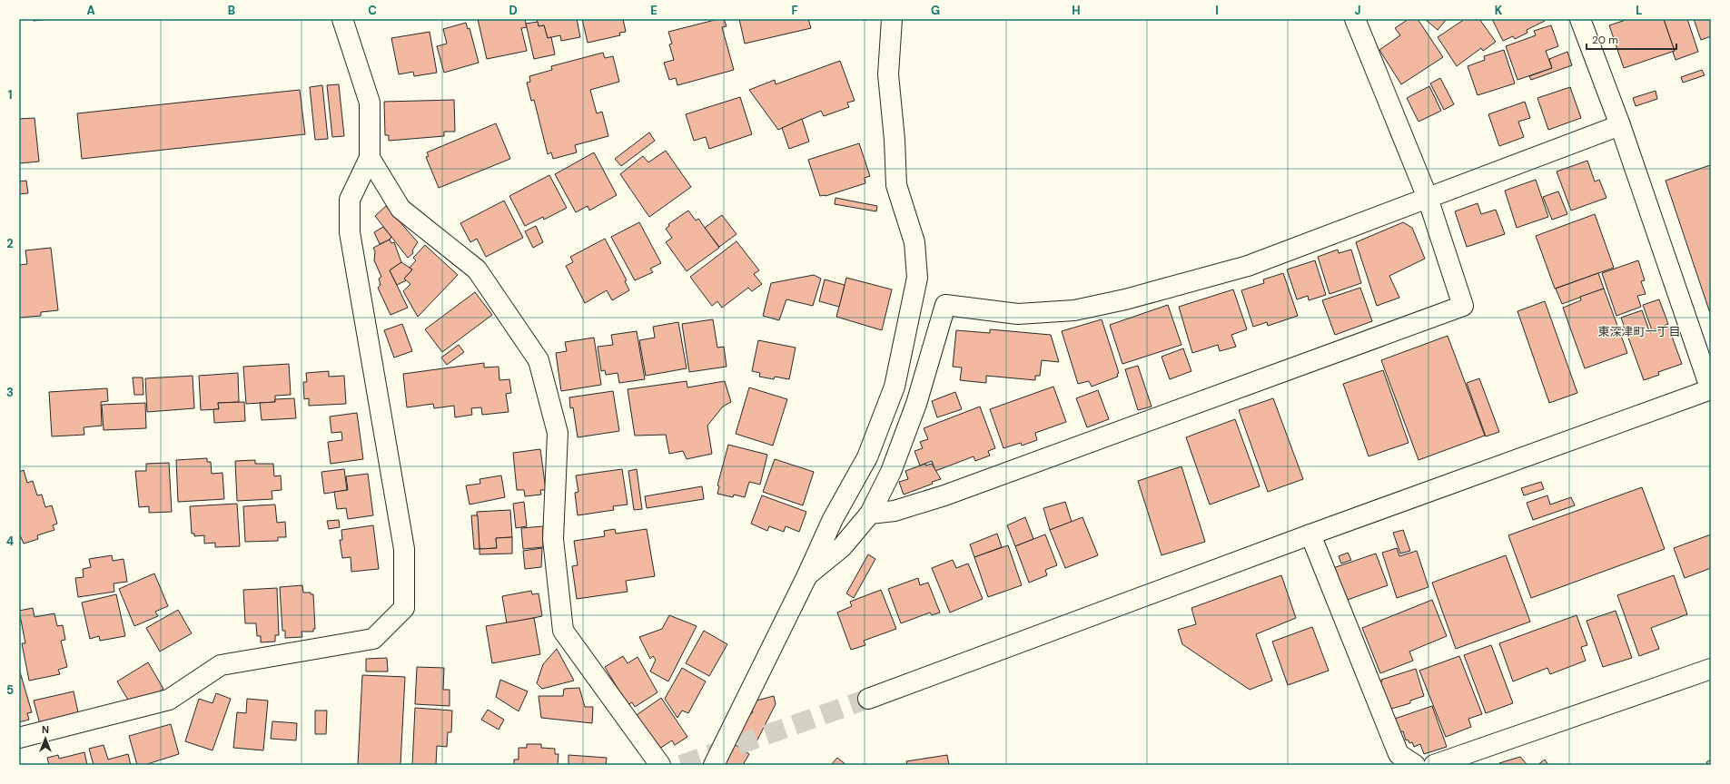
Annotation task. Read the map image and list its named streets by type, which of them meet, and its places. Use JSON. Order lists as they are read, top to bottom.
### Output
{
  "districts": ["東深津町一丁目"],
  "scale_bar": "20 m",
  "north": "top",
  "grid": {
    "columns": [
      "A",
      "B",
      "C",
      "D",
      "E",
      "F",
      "G",
      "H",
      "I",
      "J",
      "K",
      "L"
    ],
    "rows": [
      "1",
      "2",
      "3",
      "4",
      "5"
    ]
  }
}
